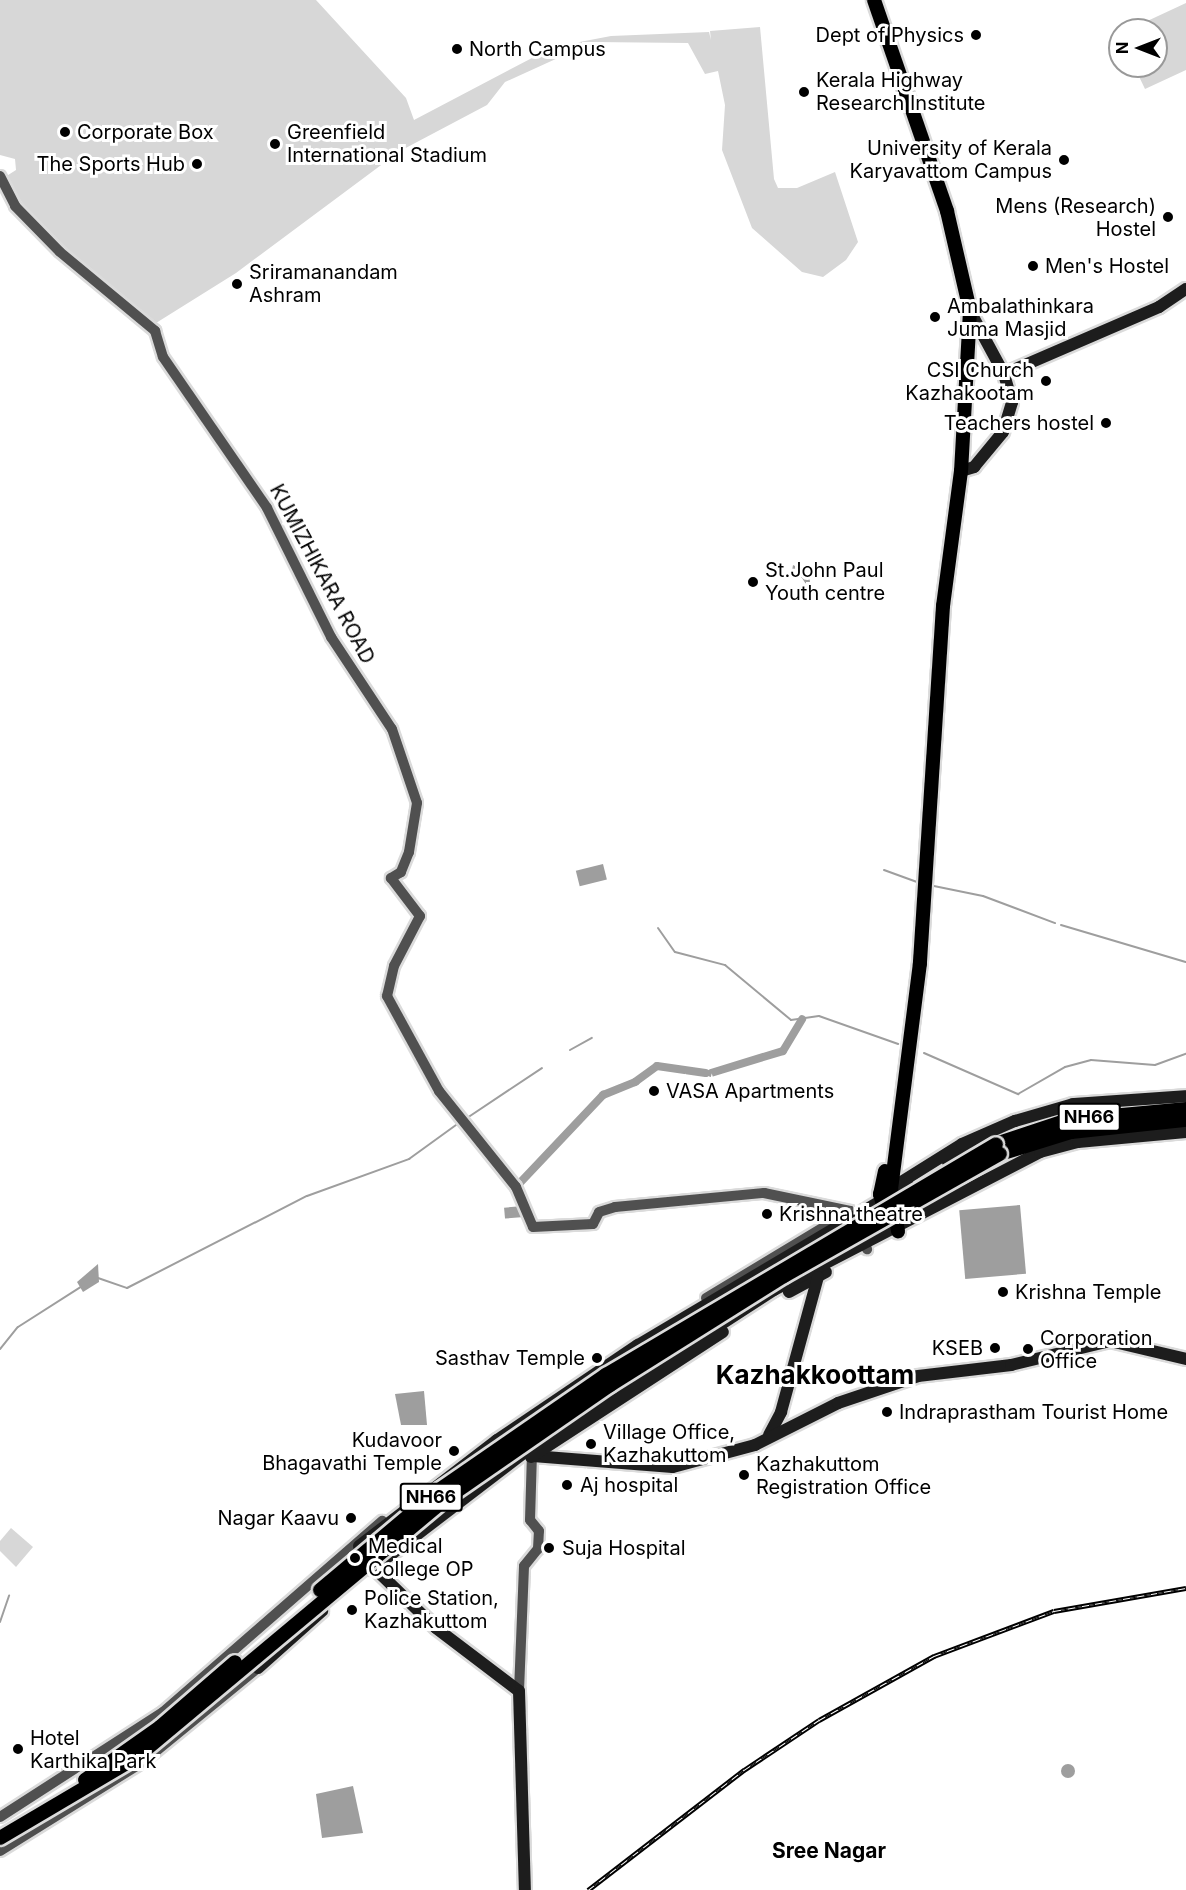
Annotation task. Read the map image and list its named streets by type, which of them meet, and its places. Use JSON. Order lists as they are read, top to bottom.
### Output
{
  "streets": {
    "main road": ["NH66"],
    "street": ["KUMIZHIKARA ROAD"]
  },
  "districts": ["Kazhakkoottam", "Sree Nagar"],
  "places": [
    "Dept of Physics",
    "North Campus",
    "Kerala Highway Research Institute",
    "Corporate Box",
    "Greenfield International Stadium",
    "University of Kerala Karyavattom Campus",
    "The Sports Hub",
    "Mens (Research) Hostel",
    "Men's Hostel",
    "Sriramanandam Ashram",
    "Ambalathinkara Juma Masjid",
    "CSI Church Kazhakootam",
    "Teachers hostel",
    "St.John Paul Youth centre",
    "VASA Apartments",
    "Krishna theatre",
    "Krishna Temple",
    "KSEB",
    "Corporation Office",
    "Sasthav Temple",
    "Indraprastham Tourist Home",
    "Village Office, Kazhakuttom",
    "Kudavoor Bhagavathi Temple",
    "Kazhakuttom Registration Office",
    "Aj hospital",
    "Nagar Kaavu",
    "Suja Hospital",
    "Medical College OP",
    "Police Station, Kazhakuttom",
    "Hotel Karthika Park"
  ],
  "north": "left"
}
